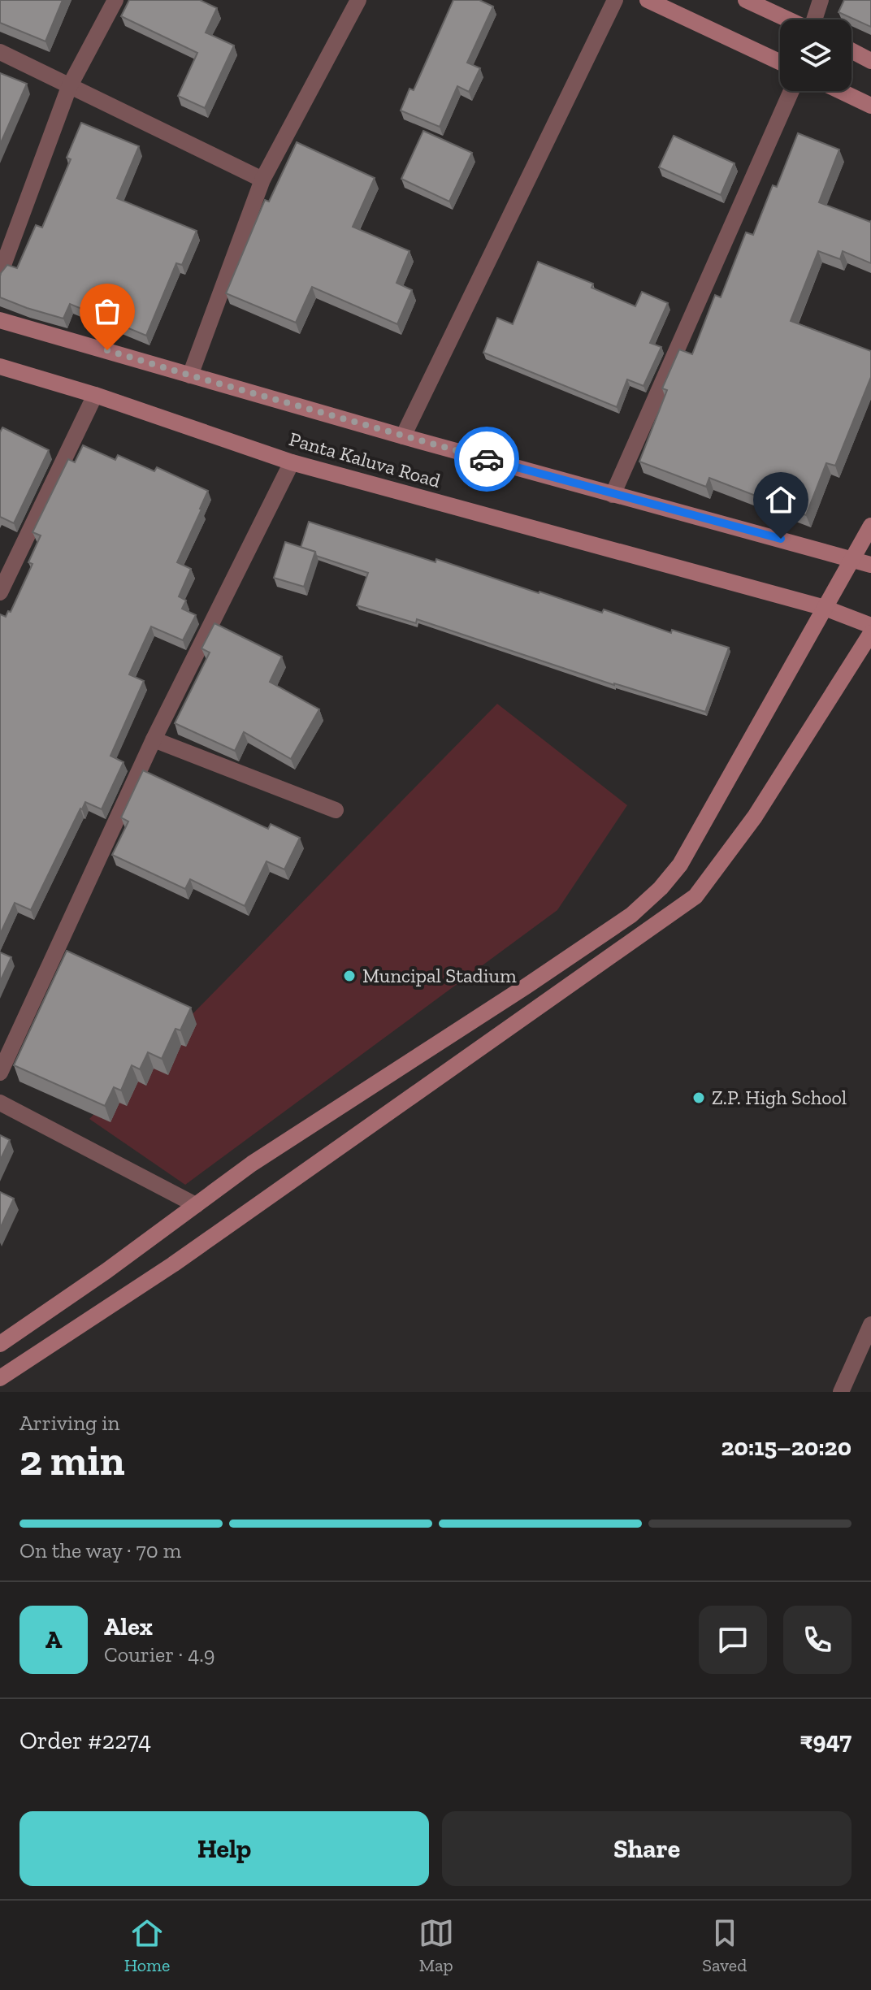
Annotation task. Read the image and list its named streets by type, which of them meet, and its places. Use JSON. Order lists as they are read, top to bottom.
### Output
{
  "streets": {
    "street": ["Panta Kaluva Road"]
  },
  "places": ["Muncipal Stadium", "Z.P. High School"],
  "page": {
    "heading": ["2 min", "Arriving in", "20:15–20:20"],
    "panel": [
      "Alex",
      "Courier · 4.9",
      "Order #2274",
      "₹947"
    ],
    "bar": "On the way · 70 m",
    "round": "A",
    "buttons": ["Help", "Share"],
    "tabs": ["Home", "Map", "Saved"]
  }
}
